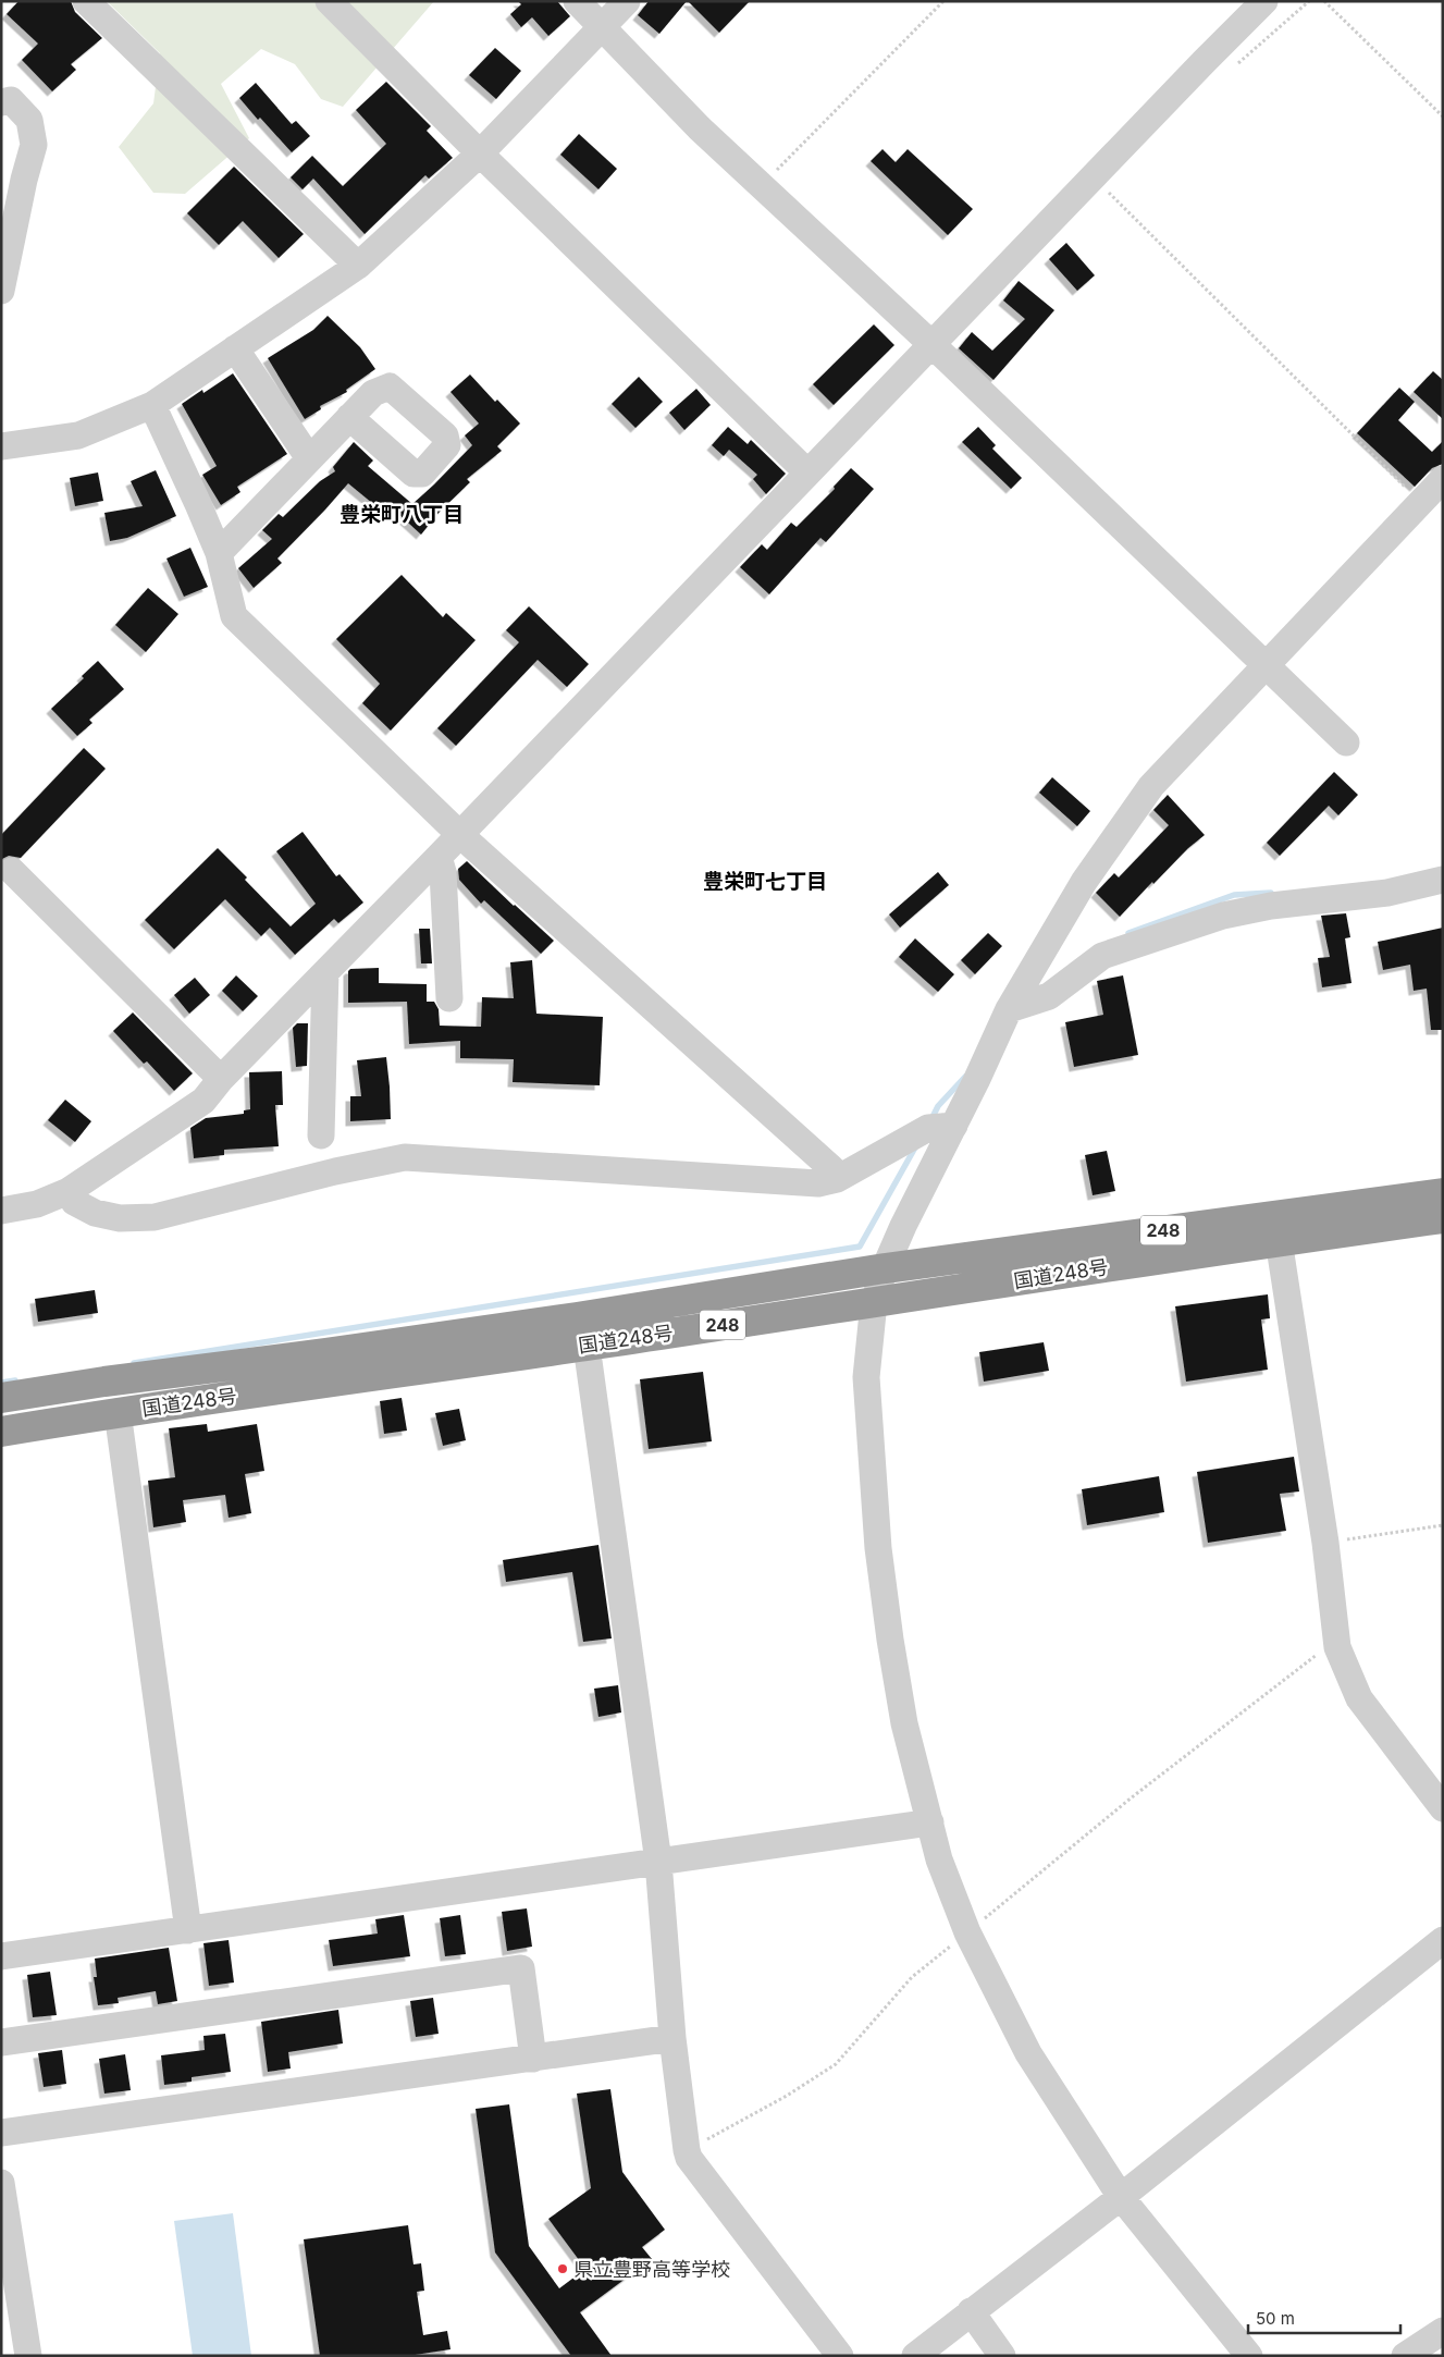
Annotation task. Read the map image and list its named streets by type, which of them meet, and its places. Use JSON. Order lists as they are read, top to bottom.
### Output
{
  "streets": {
    "highway": ["248", "国道248号"]
  },
  "districts": ["豊栄町八丁目", "豊栄町七丁目"],
  "places": ["県立豊野高等学校"],
  "scale_bar": "50 m"
}
